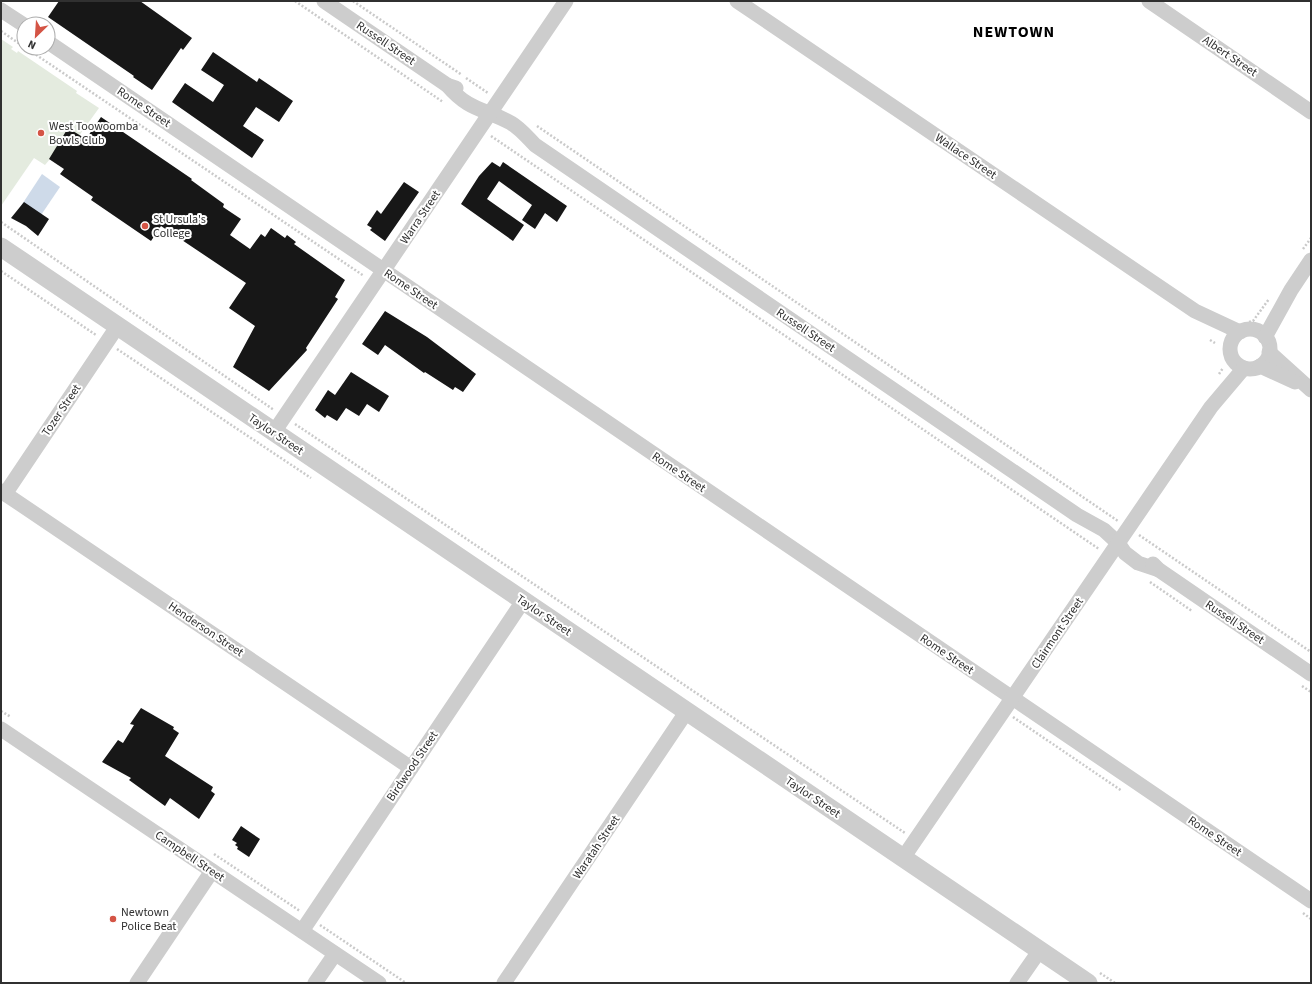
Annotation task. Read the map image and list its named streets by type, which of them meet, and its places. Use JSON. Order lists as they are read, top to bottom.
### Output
{
  "streets": {
    "street": [
      "Russell Street",
      "Albert Street",
      "Rome Street",
      "Wallace Street",
      "Warra Street",
      "Tozer Street",
      "Taylor Street",
      "Henderson Street",
      "Clairmont Street",
      "Birdwood Street",
      "Waratah Street",
      "Campbell Street"
    ]
  },
  "crossings": [
    ["Russell Street", "Warra Street"],
    ["Russell Street", "Clairmont Street"],
    ["Rome Street", "Warra Street"],
    ["Rome Street", "Clairmont Street"],
    ["Wallace Street", "Clairmont Street"],
    ["Warra Street", "Taylor Street"],
    ["Tozer Street", "Taylor Street"],
    ["Tozer Street", "Henderson Street"],
    ["Taylor Street", "Clairmont Street"],
    ["Taylor Street", "Birdwood Street"],
    ["Taylor Street", "Waratah Street"],
    ["Henderson Street", "Birdwood Street"],
    ["Birdwood Street", "Campbell Street"]
  ],
  "districts": ["NEWTOWN"],
  "places": ["West Toowoomba Bowls Club", "St Ursula's College", "Newtown Police Beat"],
  "north": "bottom left"
}
